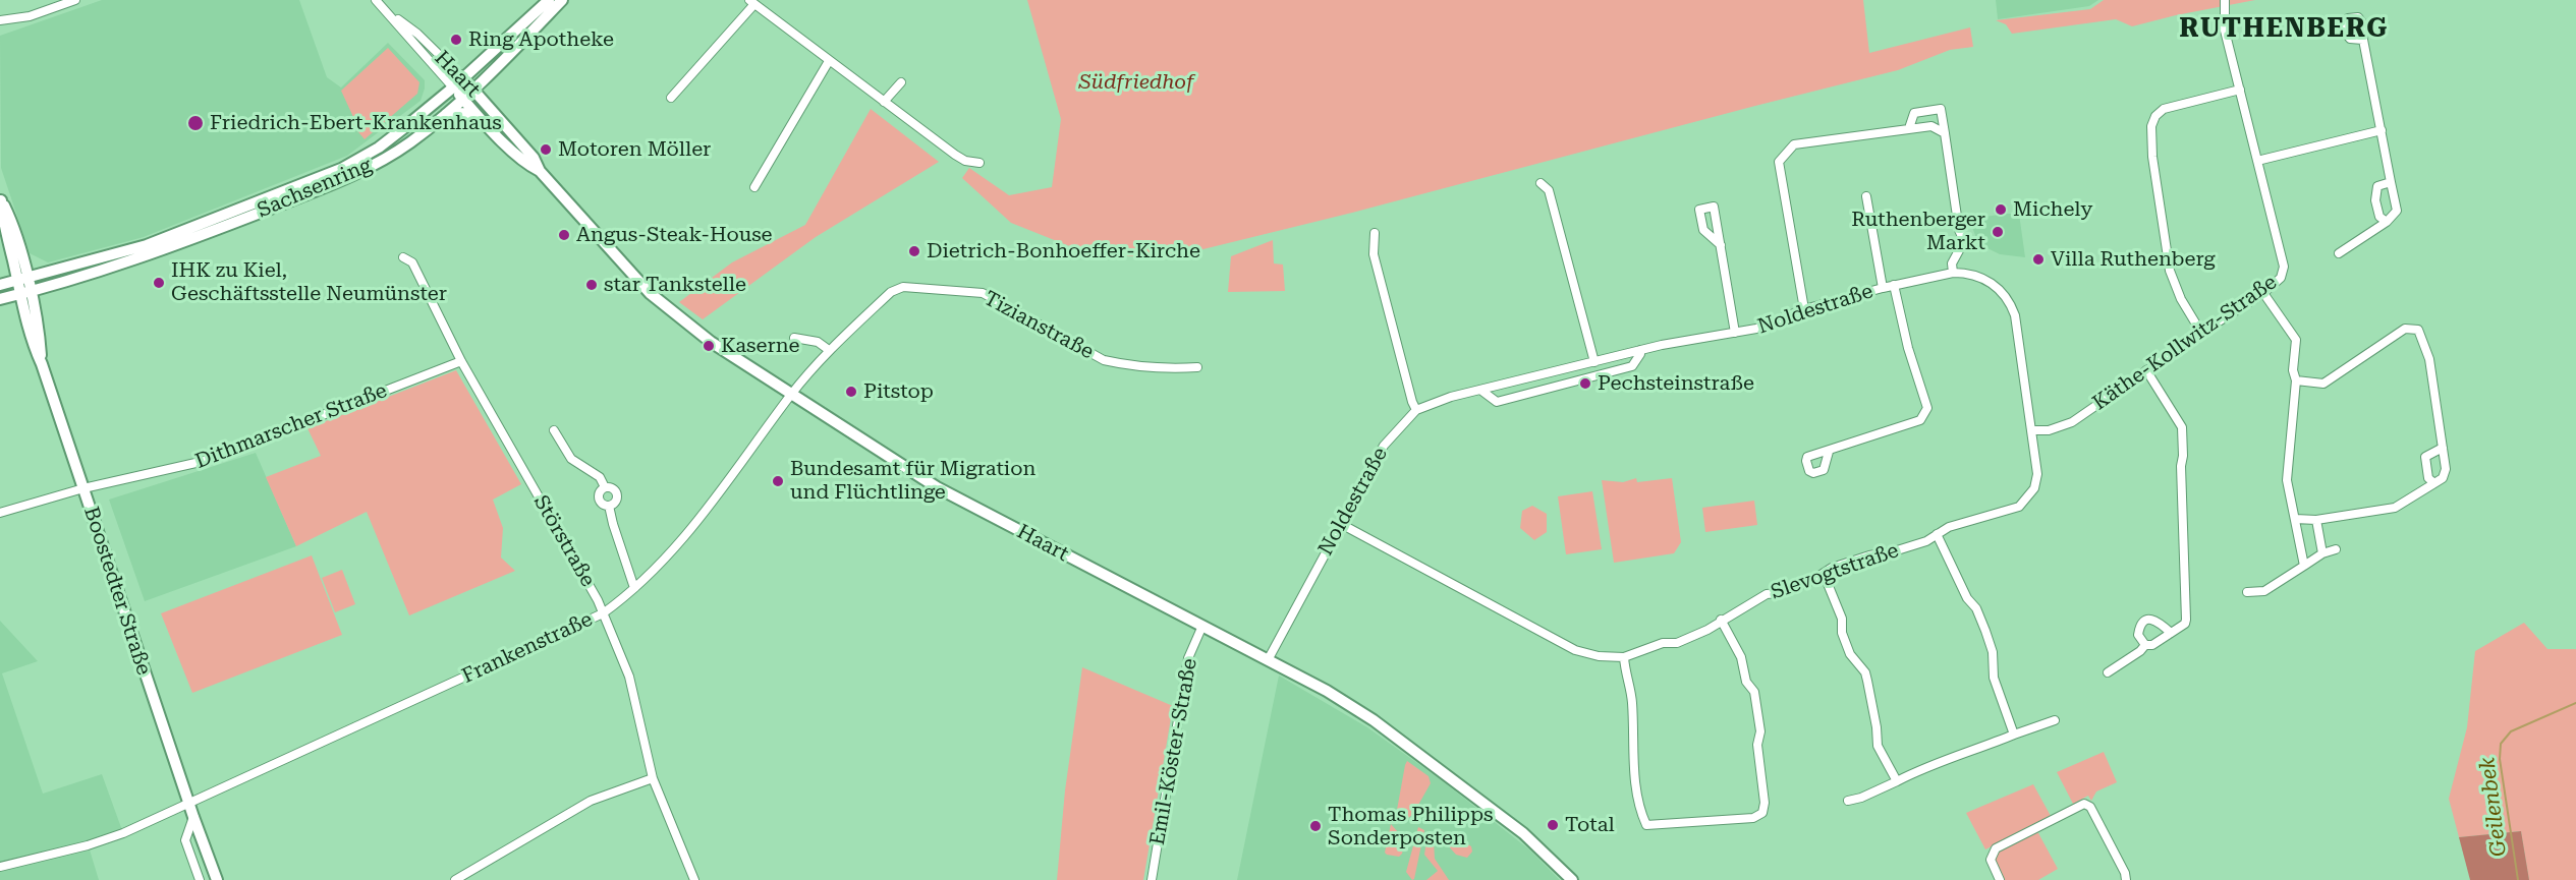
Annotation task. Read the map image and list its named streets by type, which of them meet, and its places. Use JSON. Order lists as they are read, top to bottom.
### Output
{
  "streets": {
    "main road": ["Haart", "Sachsenring", "Boostedter Straße"],
    "street": [
      "Noldestraße",
      "Tizianstraße",
      "Käthe-Kollwitz-Straße",
      "Dithmarscher Straße",
      "Störstraße",
      "Slevogtstraße",
      "Frankenstraße",
      "Emil-Köster-Straße"
    ]
  },
  "crossings": [
    ["Haart", "Sachsenring"],
    ["Haart", "Noldestraße"],
    ["Haart", "Tizianstraße"],
    ["Haart", "Frankenstraße"],
    ["Haart", "Emil-Köster-Straße"],
    ["Sachsenring", "Boostedter Straße"],
    ["Noldestraße", "Slevogtstraße"],
    ["Tizianstraße", "Frankenstraße"],
    ["Käthe-Kollwitz-Straße", "Slevogtstraße"],
    ["Dithmarscher Straße", "Störstraße"],
    ["Dithmarscher Straße", "Boostedter Straße"],
    ["Störstraße", "Frankenstraße"],
    ["Boostedter Straße", "Frankenstraße"]
  ],
  "districts": ["RUTHENBERG"],
  "water": ["Geilenbek"],
  "parks": ["Südfriedhof"],
  "places": [
    "Ring Apotheke",
    "Friedrich-Ebert-Krankenhaus",
    "Motoren Möller",
    "Michely",
    "Ruthenberger Markt",
    "Angus-Steak-House",
    "Dietrich-Bonhoeffer-Kirche",
    "Villa Ruthenberg",
    "IHK zu Kiel, Geschäftsstelle Neumünster",
    "star Tankstelle",
    "Kaserne",
    "Pechsteinstraße",
    "Pitstop",
    "Bundesamt für Migration und Flüchtlinge",
    "Total",
    "Thomas Philipps Sonderposten"
  ]
}
